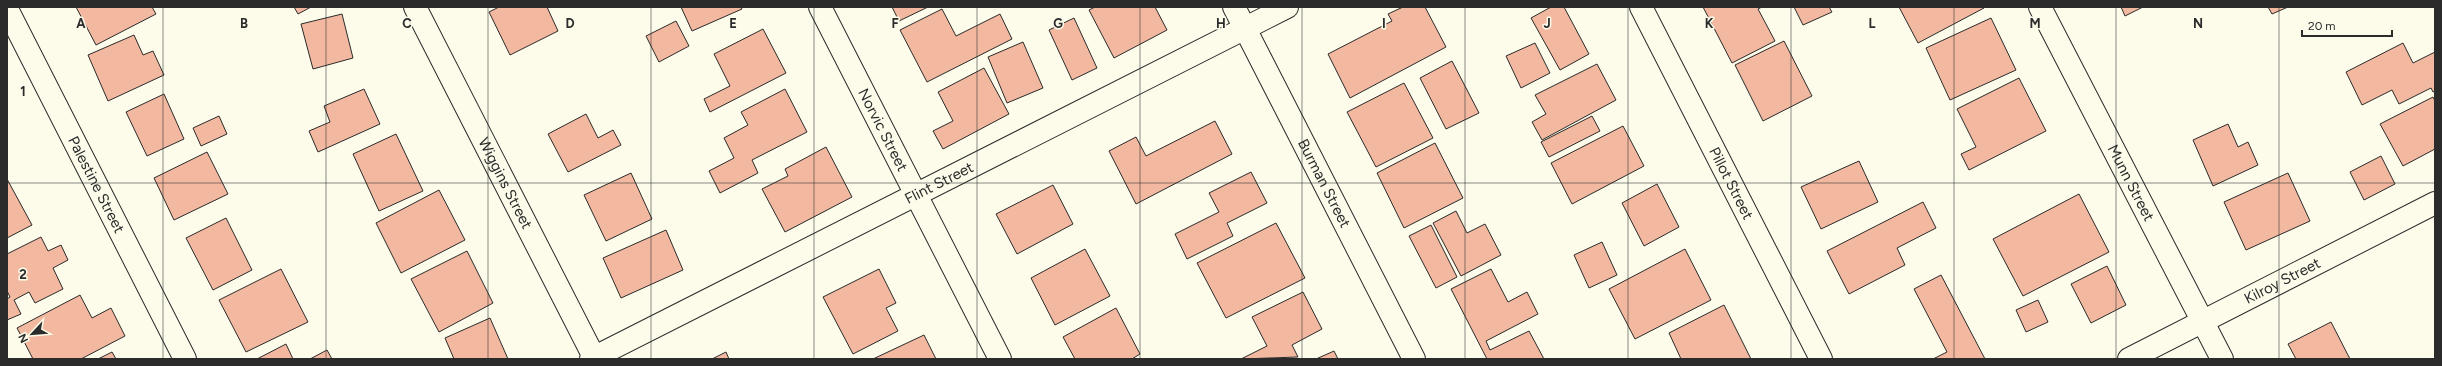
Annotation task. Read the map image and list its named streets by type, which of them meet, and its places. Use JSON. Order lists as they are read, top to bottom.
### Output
{
  "streets": {
    "street": [
      "Norvic Street",
      "Wiggins Street",
      "Flint Street",
      "Burman Street",
      "Pillot Street",
      "Munn Street",
      "Palestine Street",
      "Kilroy Street"
    ]
  },
  "crossings": [
    ["Norvic Street", "Flint Street"],
    ["Wiggins Street", "Flint Street"],
    ["Flint Street", "Burman Street"],
    ["Munn Street", "Kilroy Street"]
  ],
  "scale_bar": "20 m",
  "north": "bottom left",
  "grid": {
    "columns": [
      "A",
      "B",
      "C",
      "D",
      "E",
      "F",
      "G",
      "H",
      "I",
      "J",
      "K",
      "L",
      "M",
      "N"
    ],
    "rows": ["1", "2"]
  }
}
